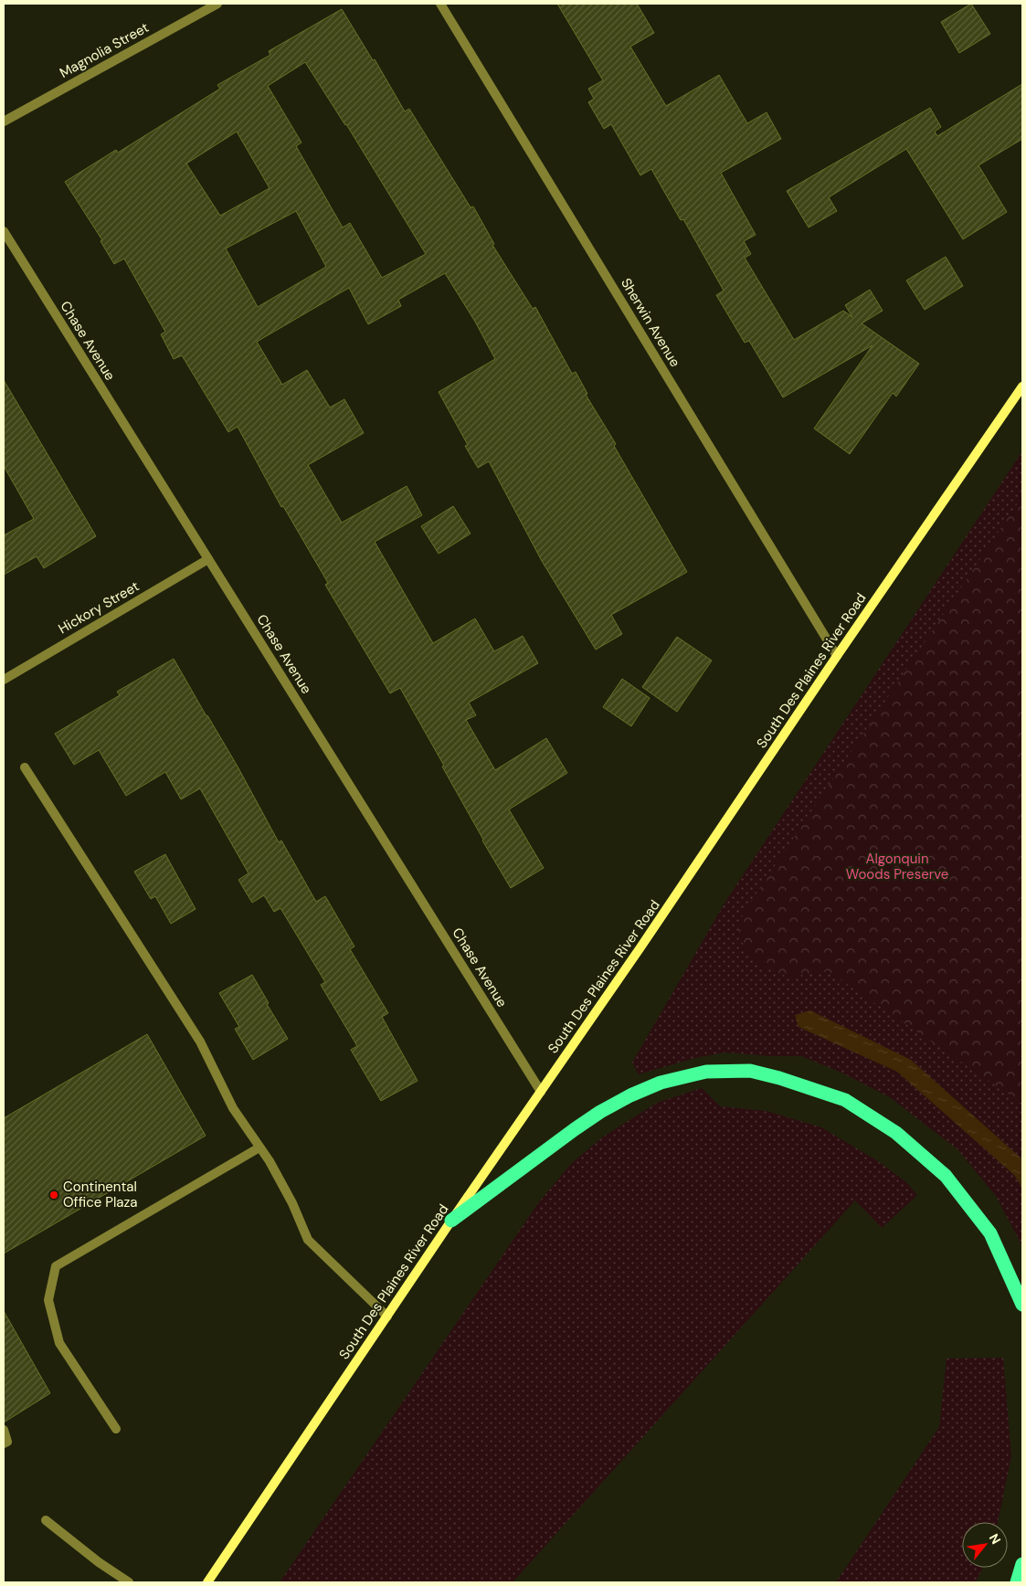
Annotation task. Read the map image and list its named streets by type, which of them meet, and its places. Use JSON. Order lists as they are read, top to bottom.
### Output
{
  "streets": {
    "main road": ["South Des Plaines River Road"],
    "street": [
      "Magnolia Street",
      "Sherwin Avenue",
      "Chase Avenue",
      "Hickory Street"
    ]
  },
  "crossings": [
    ["Sherwin Avenue", "South Des Plaines River Road"],
    ["Chase Avenue", "Hickory Street"],
    ["Chase Avenue", "South Des Plaines River Road"]
  ],
  "parks": ["Algonquin Woods Preserve"],
  "places": ["Continental Office Plaza"],
  "north": "top right"
}
